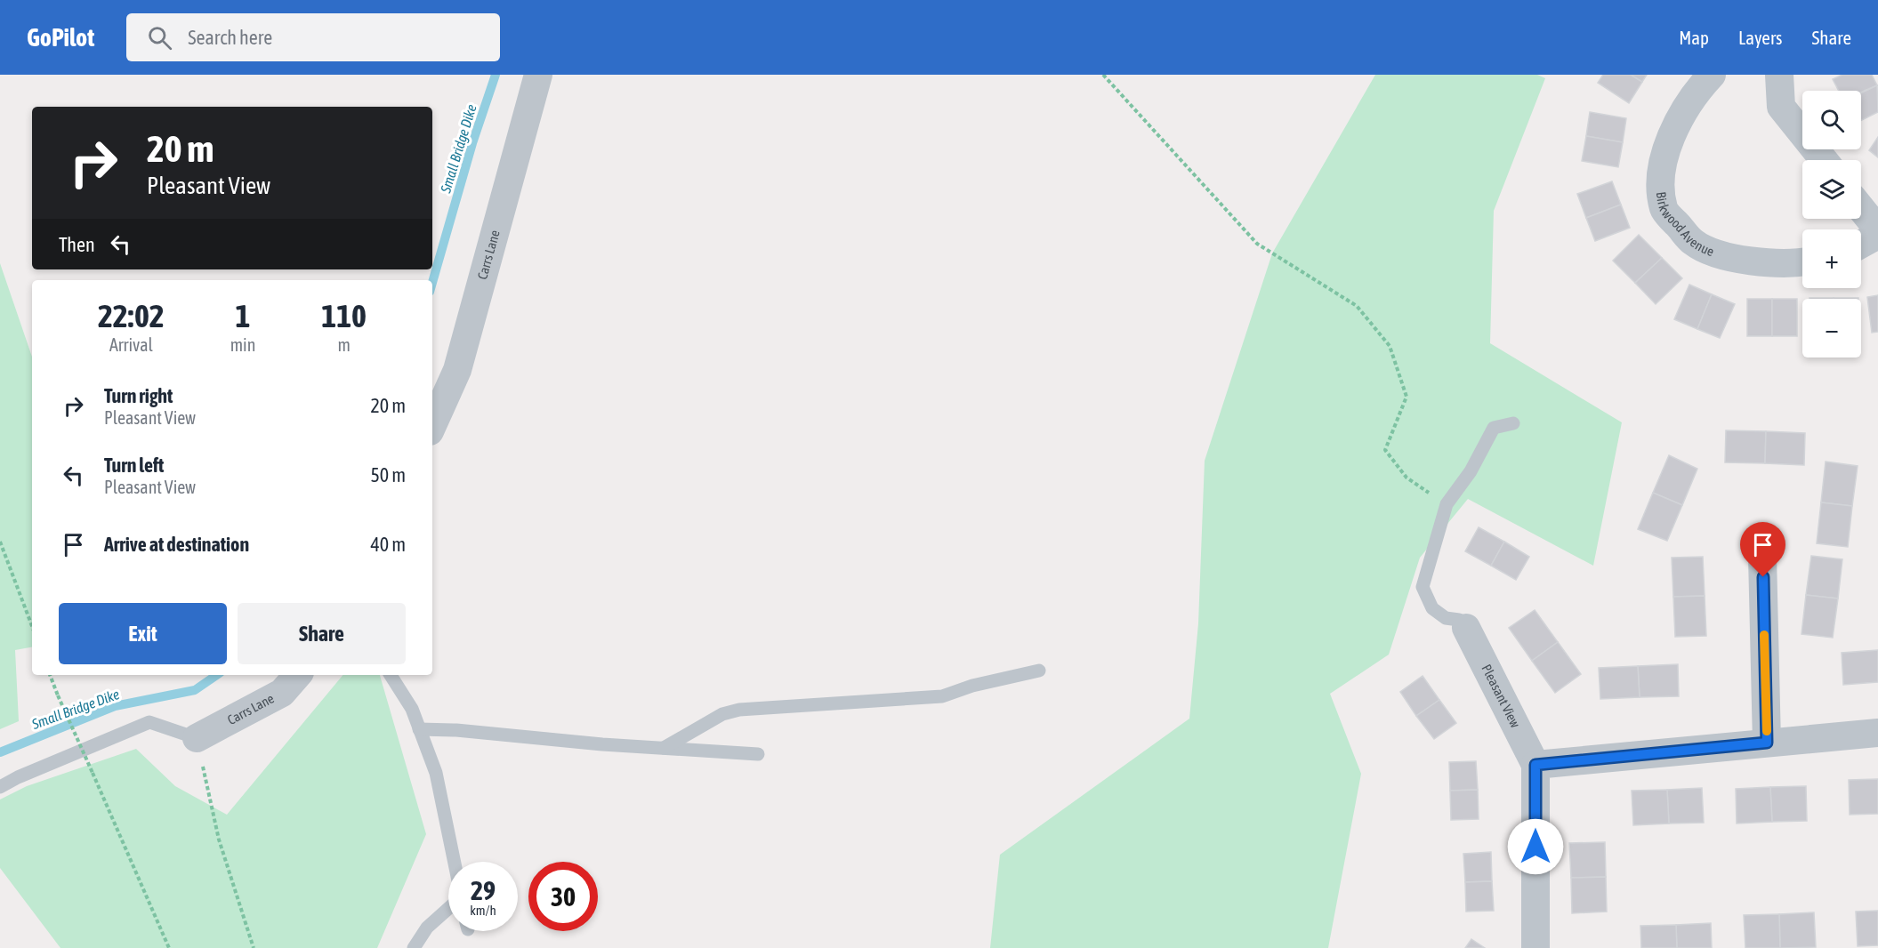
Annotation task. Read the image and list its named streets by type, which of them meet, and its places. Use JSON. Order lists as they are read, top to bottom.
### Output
{
  "streets": {
    "street": ["Birkwood Avenue", "Carrs Lane", "Pleasant View"]
  },
  "water": ["Small Bridge Dike"],
  "page": {
    "header": "GoPilot",
    "search": "Search here",
    "nav": ["Map", "Layers", "Share"],
    "map_buttons": ["+", "−"],
    "turn": ["20 m", "Pleasant View"],
    "then": "Then",
    "eta": [
      "22:02",
      "Arrival",
      "1",
      "min",
      "110",
      "m"
    ],
    "list": [
      {
        "name": "Turn right",
        "note": "Pleasant View",
        "value": "20 m"
      },
      {
        "name": "Turn left",
        "note": "Pleasant View",
        "value": "50 m"
      },
      {
        "name": "Arrive at destination",
        "value": "40 m"
      }
    ],
    "buttons": ["Exit", "Share"],
    "speed": "29 km/h",
    "limit": "30"
  }
}
